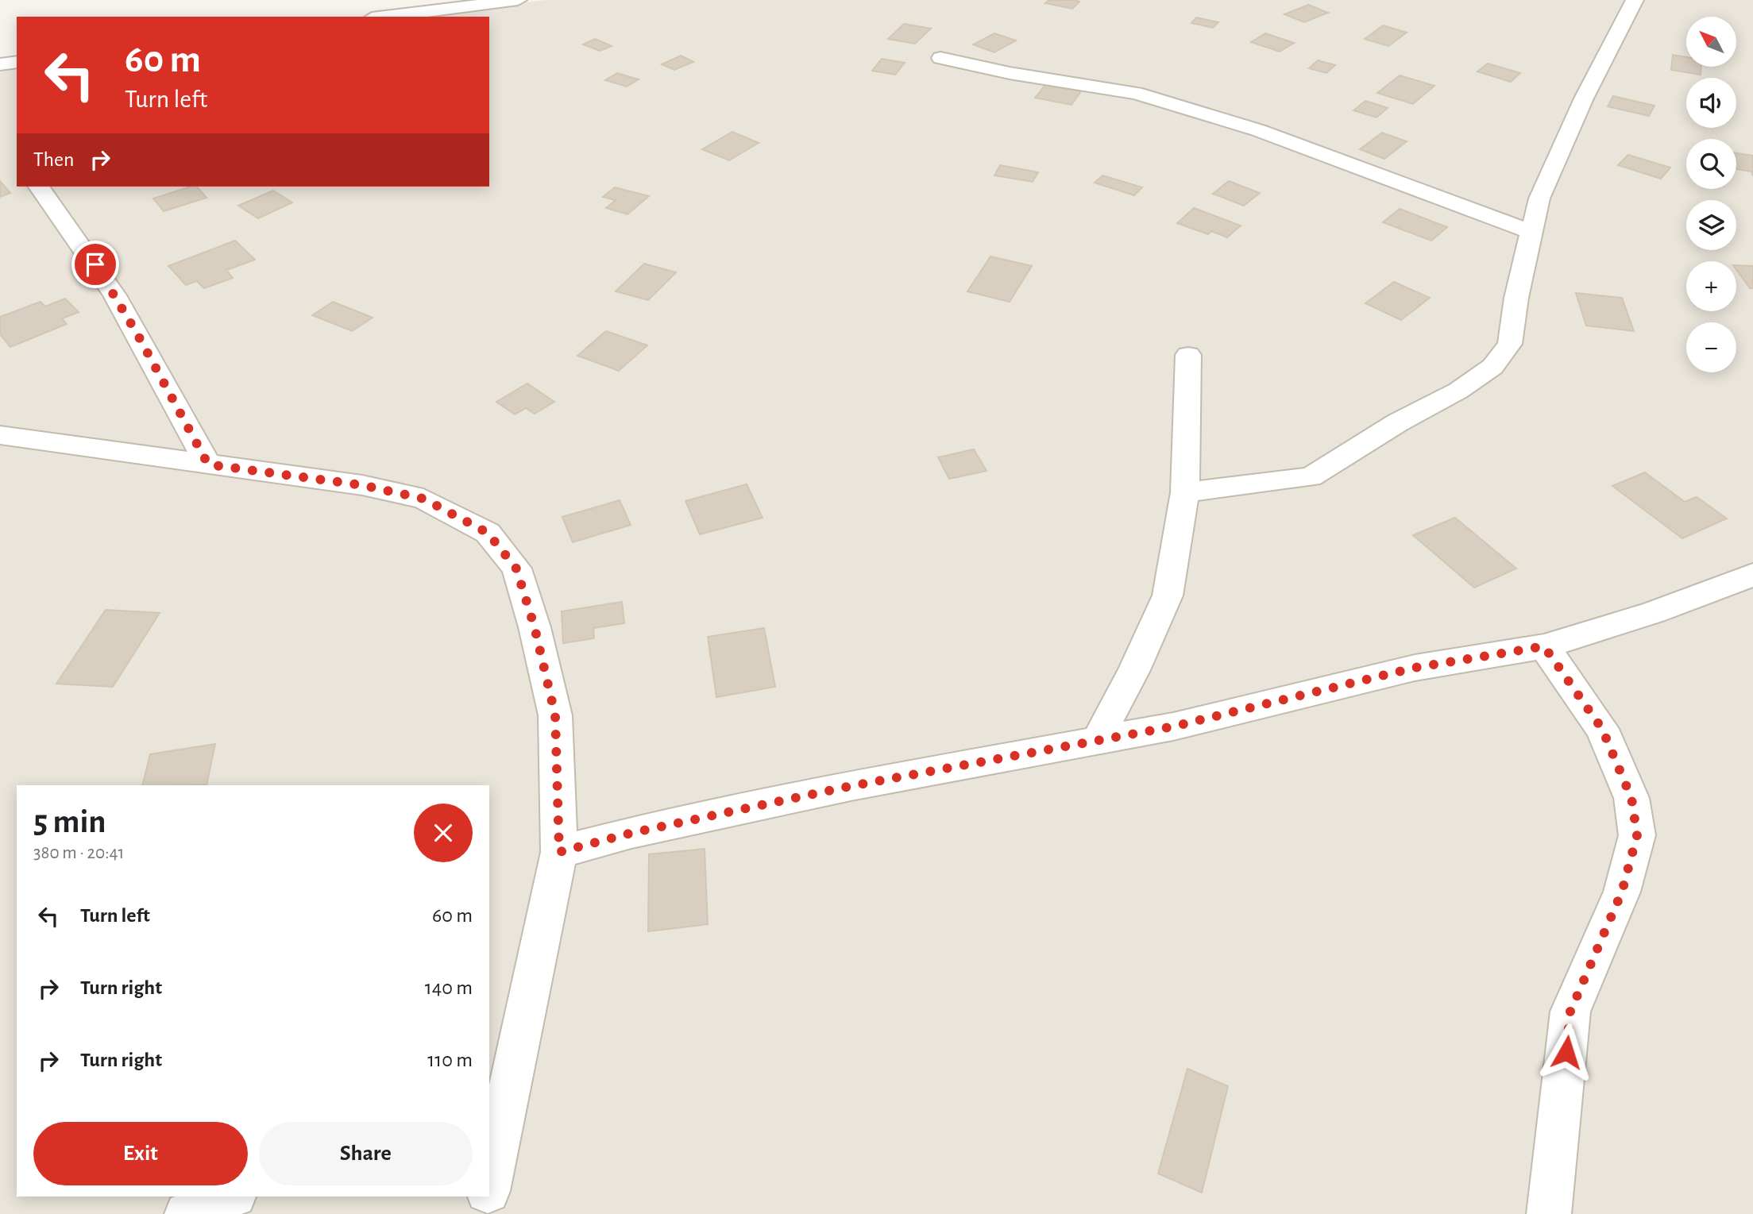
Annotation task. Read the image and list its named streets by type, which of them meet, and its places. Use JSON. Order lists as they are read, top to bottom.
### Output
{
  "north": "top left",
  "page": {
    "map_buttons": ["+", "−"],
    "turn": ["60 m", "Turn left"],
    "then": "Then",
    "heading": ["5 min", "380 m · 20:41"],
    "list": [
      {
        "name": "Turn left",
        "value": "60 m"
      },
      {
        "name": "Turn right",
        "value": "140 m"
      },
      {
        "name": "Turn right",
        "value": "110 m"
      }
    ],
    "buttons": ["Exit", "Share"]
  }
}
